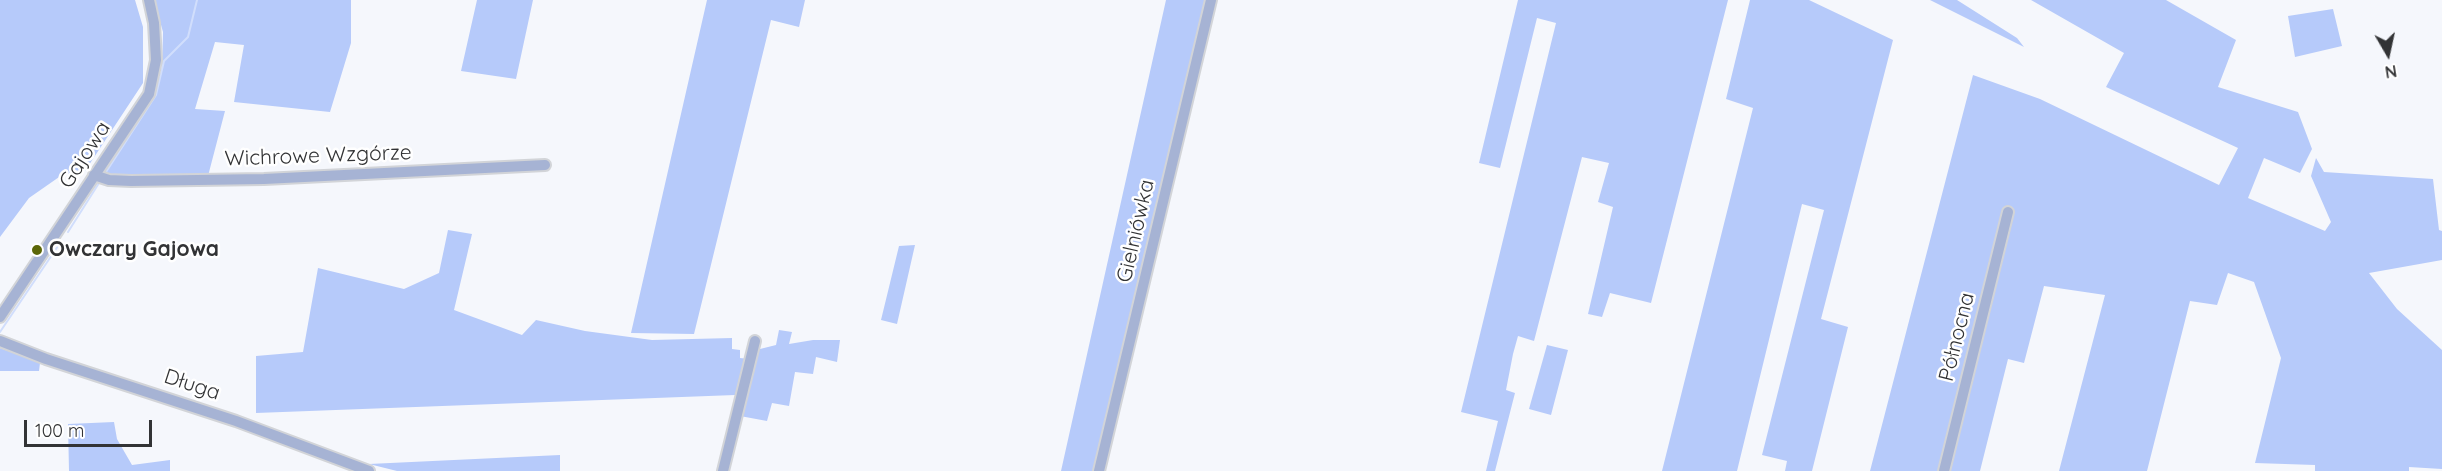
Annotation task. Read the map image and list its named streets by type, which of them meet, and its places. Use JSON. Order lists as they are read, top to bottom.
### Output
{
  "streets": {
    "street": [
      "Gajowa",
      "Wichrowe Wzgórze",
      "Gielniówka",
      "Północna",
      "Długa"
    ]
  },
  "crossings": [
    ["Gajowa", "Wichrowe Wzgórze"]
  ],
  "places": ["Owczary Gajowa"],
  "scale_bar": "100 m",
  "north": "bottom"
}
